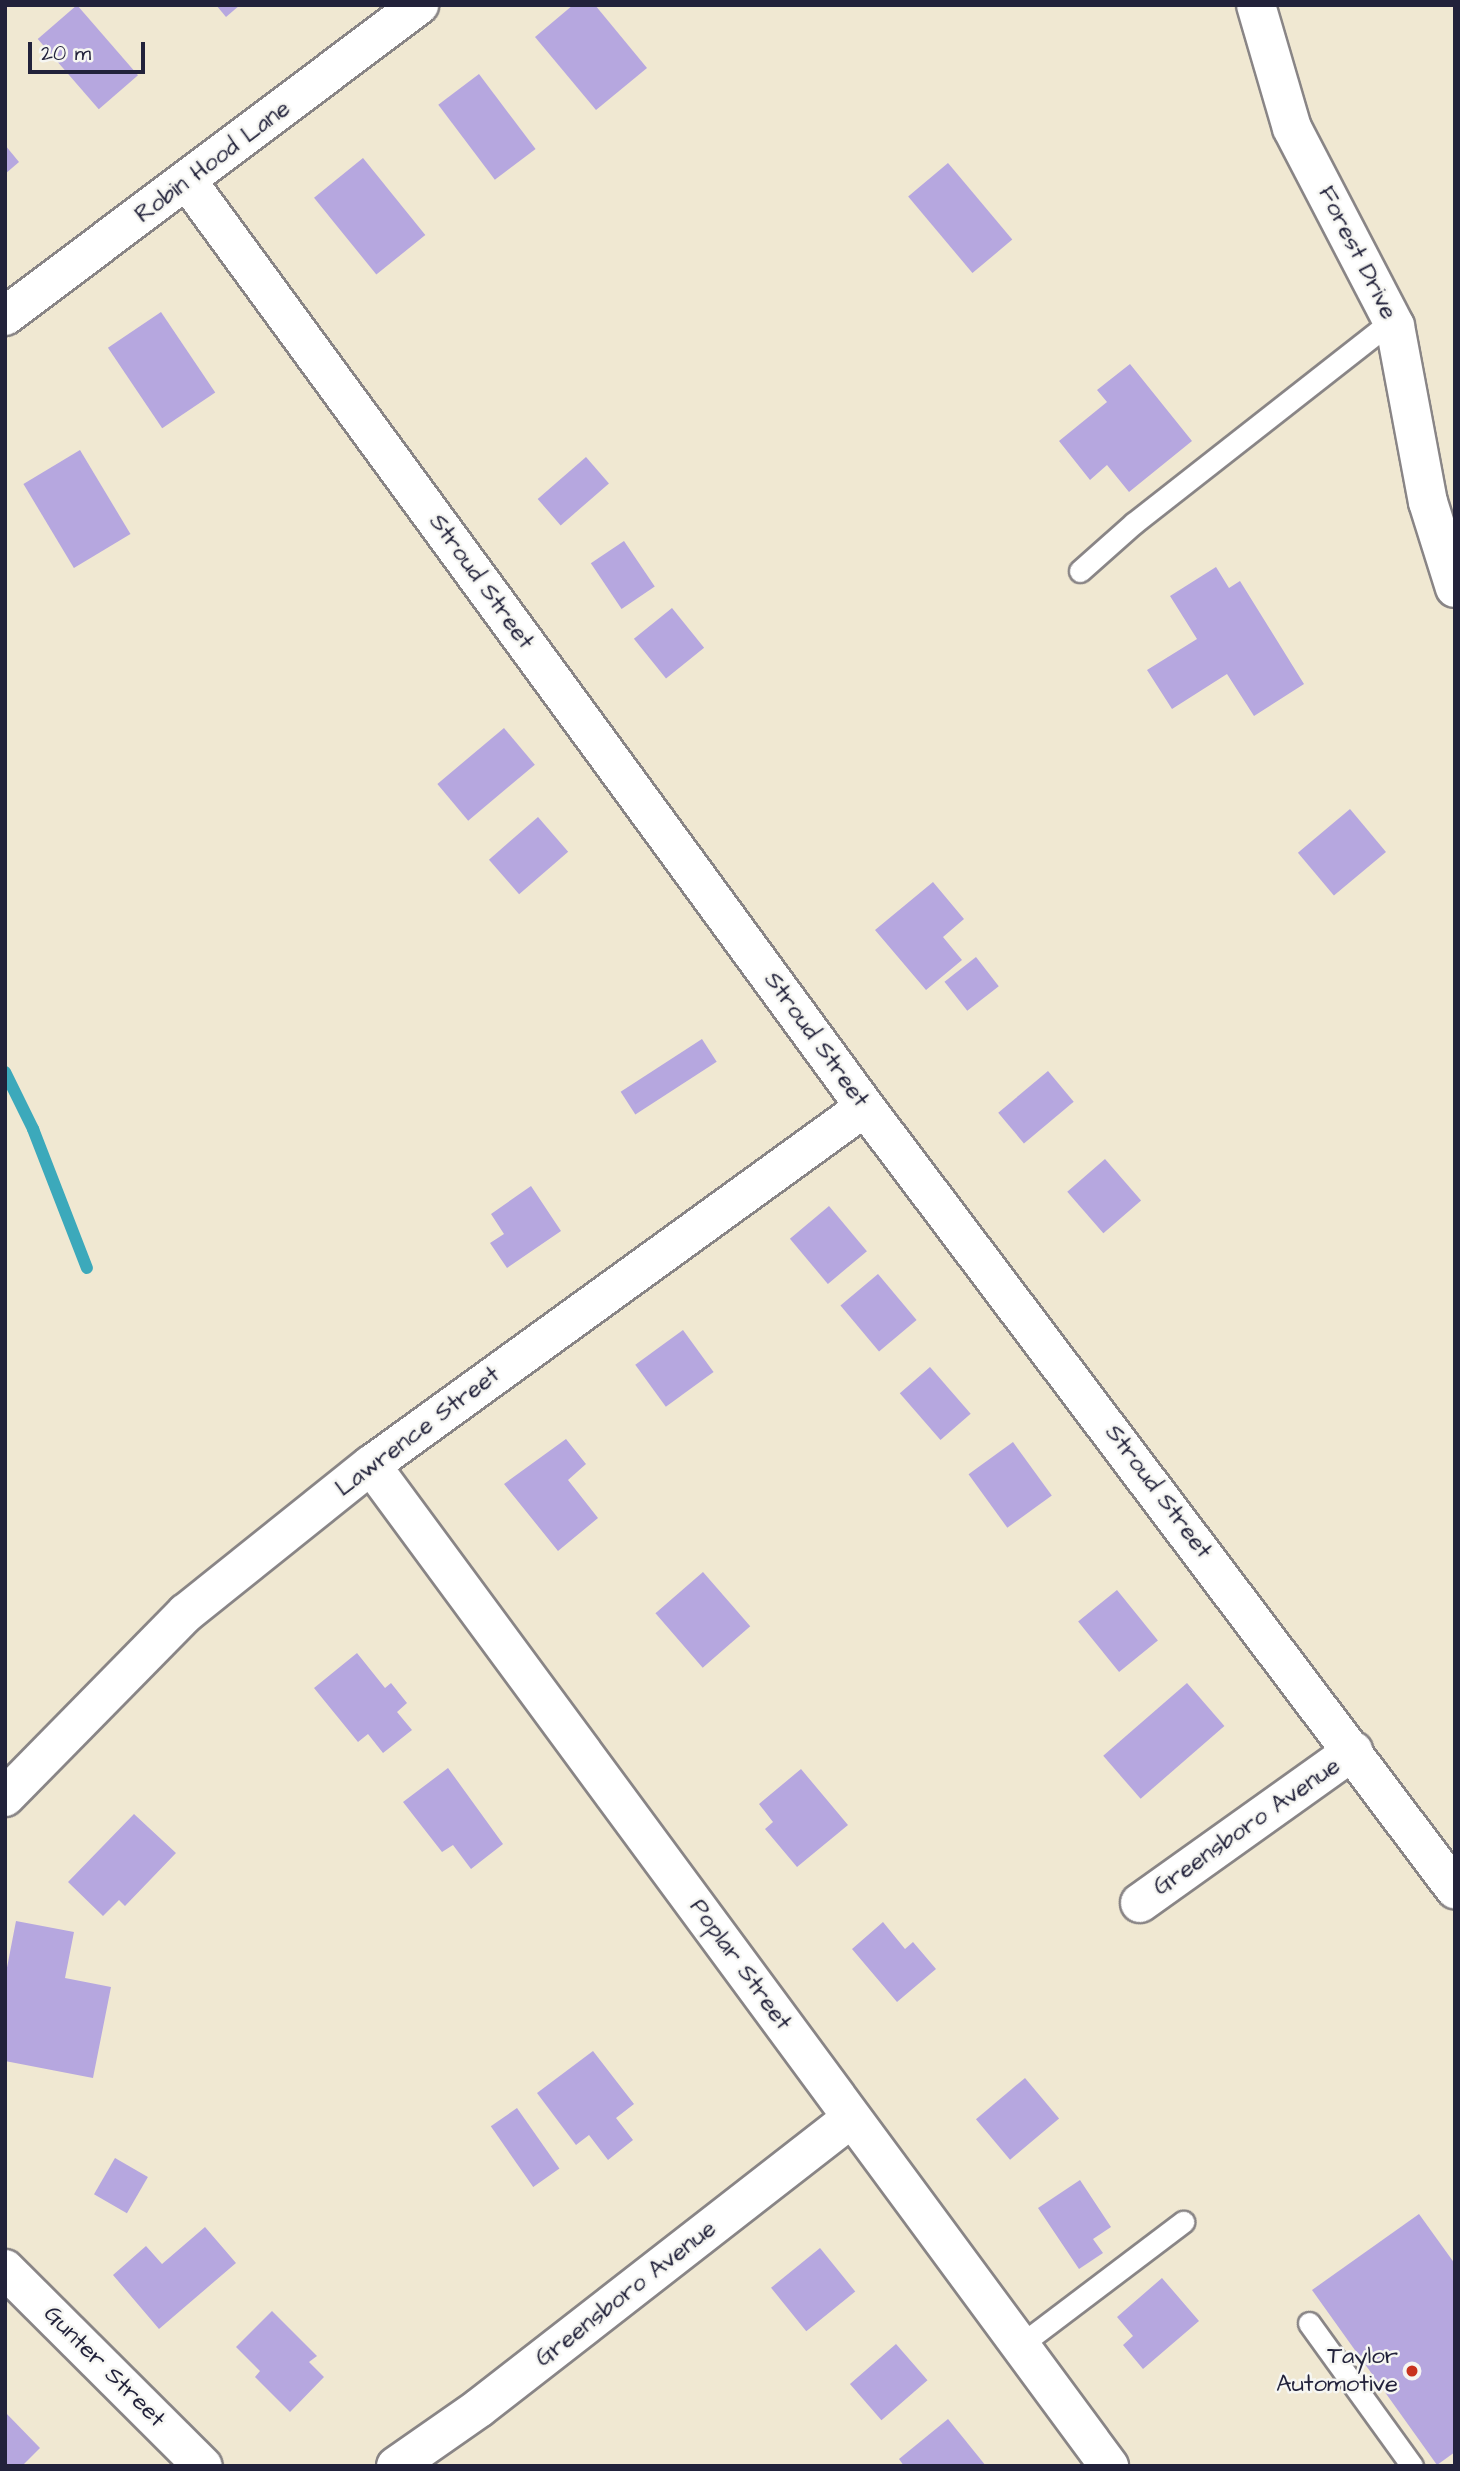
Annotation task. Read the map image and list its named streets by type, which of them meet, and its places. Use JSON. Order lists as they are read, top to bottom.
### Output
{
  "streets": {
    "street": [
      "Robin Hood Lane",
      "Forest Drive",
      "Stroud Street",
      "Lawrence Street",
      "Greensboro Avenue",
      "Poplar Street",
      "Gunter Street"
    ]
  },
  "crossings": [
    ["Robin Hood Lane", "Stroud Street"],
    ["Stroud Street", "Lawrence Street"],
    ["Stroud Street", "Greensboro Avenue"],
    ["Lawrence Street", "Poplar Street"],
    ["Greensboro Avenue", "Poplar Street"]
  ],
  "places": ["Taylor Automotive"],
  "scale_bar": "20 m"
}
